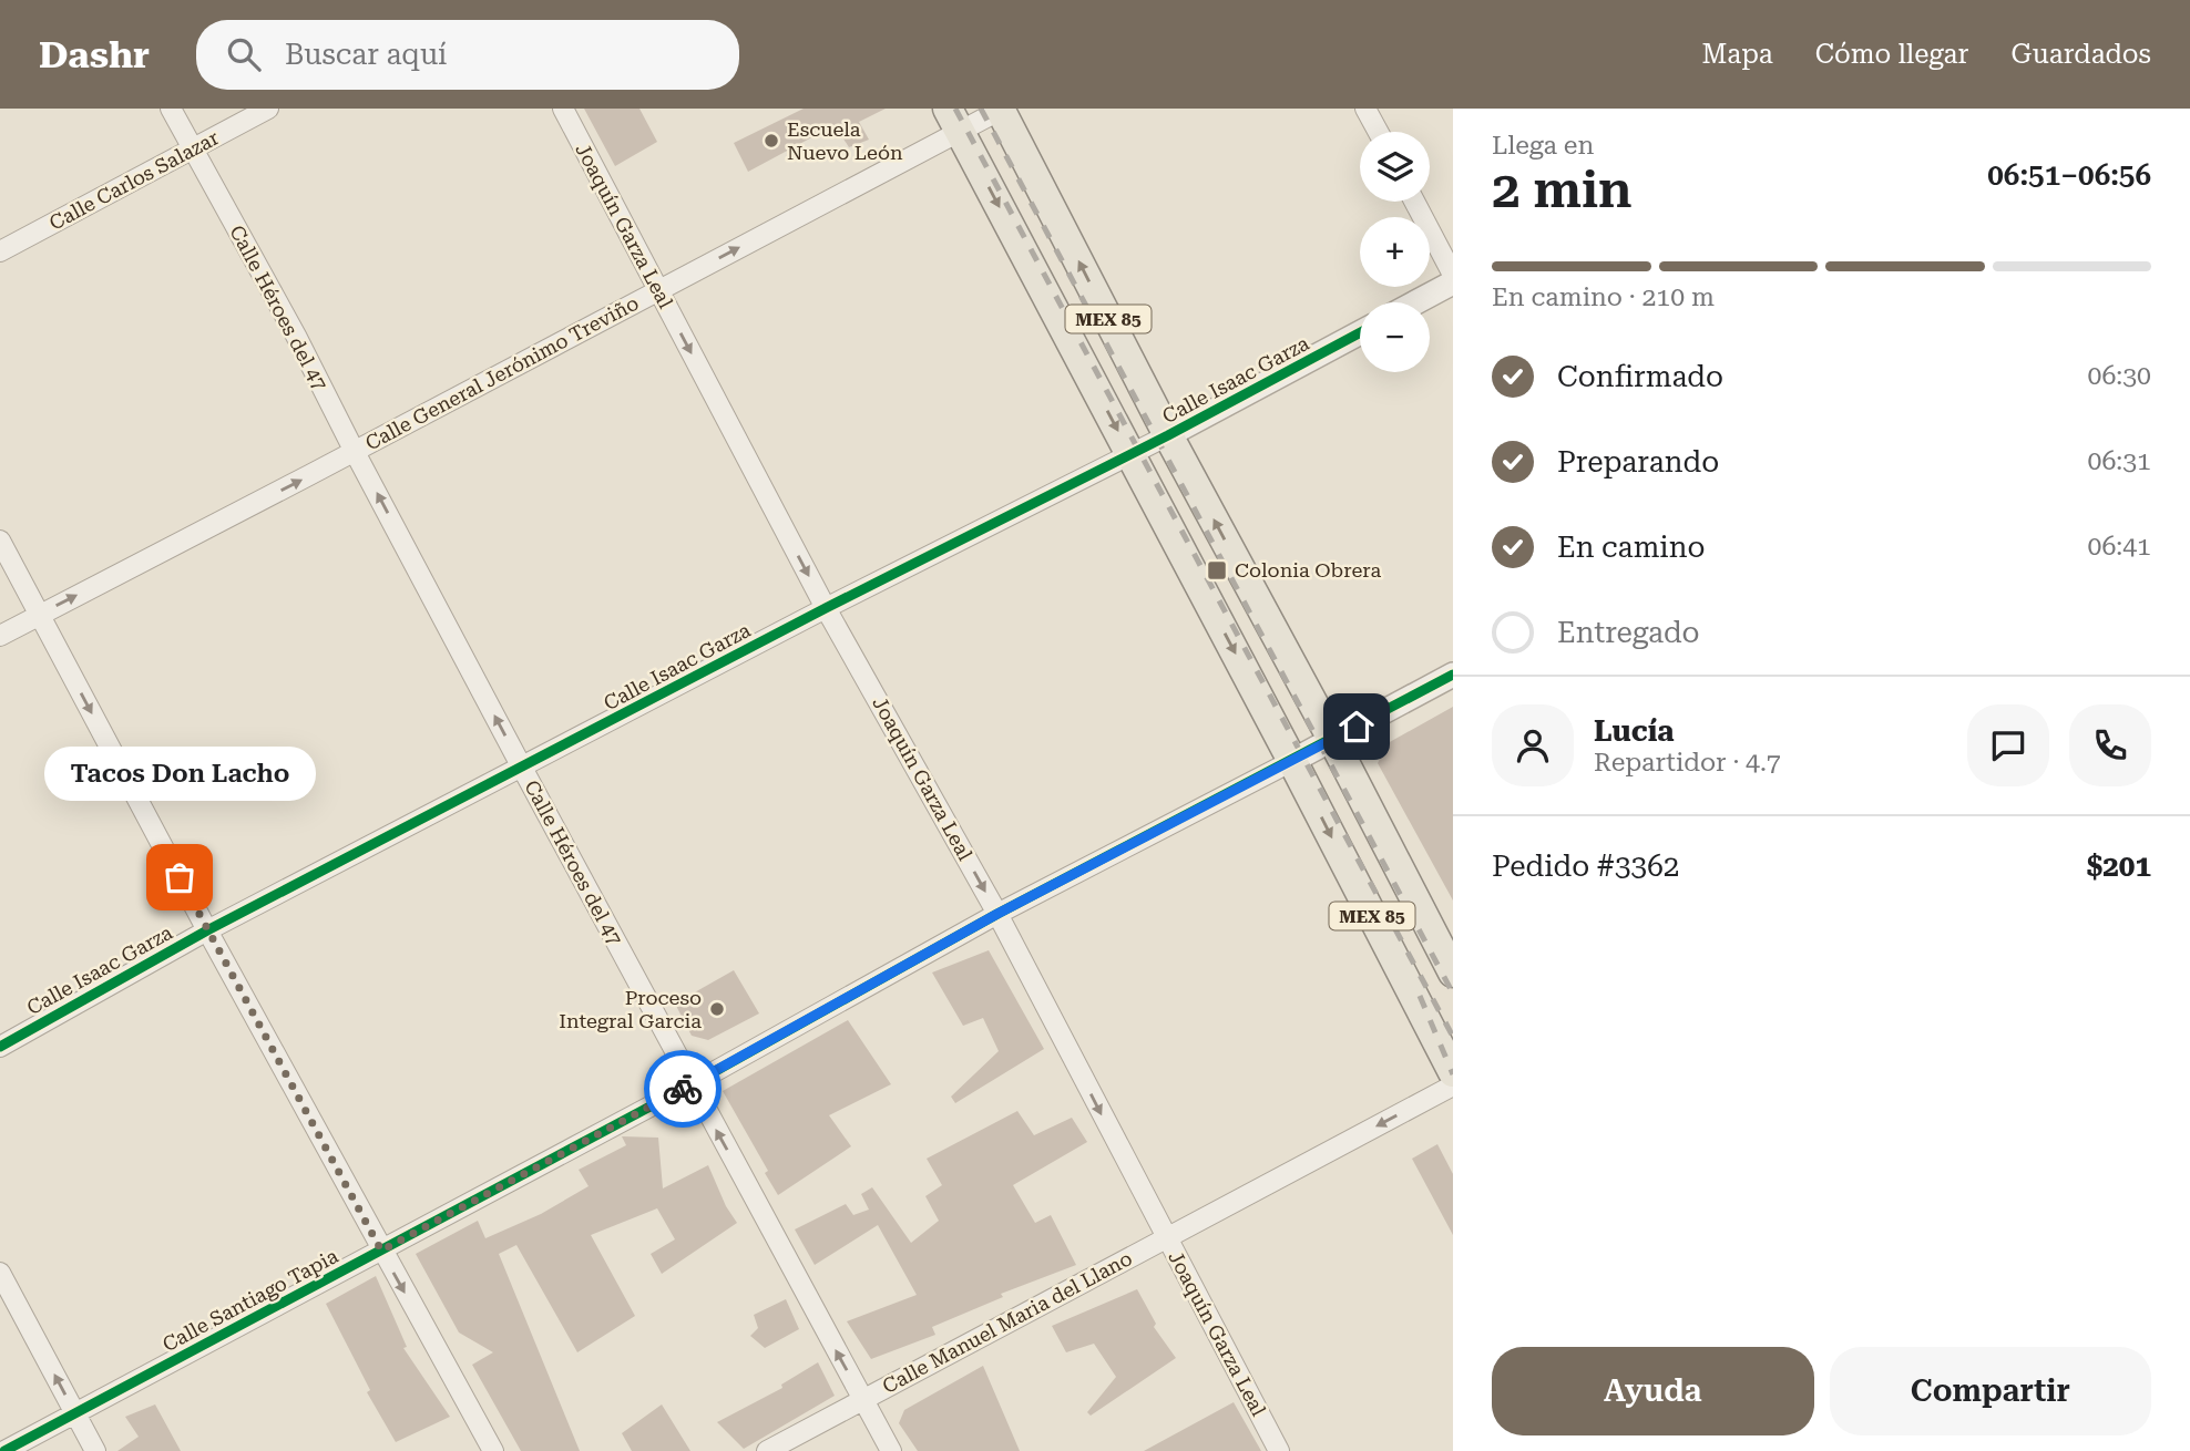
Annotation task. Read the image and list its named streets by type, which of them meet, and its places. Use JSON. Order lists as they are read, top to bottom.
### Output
{
  "streets": {
    "main road": ["MEX 85"],
    "street": [
      "Calle Carlos Salazar",
      "Joaquín Garza Leal",
      "Calle Héroes del 47",
      "Calle General Jerónimo Treviño",
      "Calle Isaac Garza",
      "Calle Santiago Tapia",
      "Calle Manuel Maria del Llano"
    ]
  },
  "crossings": [
    ["Calle Carlos Salazar", "Calle Héroes del 47"],
    ["Joaquín Garza Leal", "Calle General Jerónimo Treviño"],
    ["Joaquín Garza Leal", "Calle Isaac Garza"],
    ["Joaquín Garza Leal", "Calle Santiago Tapia"],
    ["Joaquín Garza Leal", "Calle Manuel Maria del Llano"],
    ["Calle Héroes del 47", "Calle General Jerónimo Treviño"],
    ["Calle Héroes del 47", "Calle Isaac Garza"],
    ["Calle Héroes del 47", "Calle Santiago Tapia"],
    ["Calle Héroes del 47", "Calle Manuel Maria del Llano"],
    ["MEX 85", "Calle General Jerónimo Treviño"],
    ["MEX 85", "Calle Isaac Garza"],
    ["MEX 85", "Calle Santiago Tapia"]
  ],
  "one_way": [
    "Joaquín Garza Leal",
    "Calle Héroes del 47",
    "Calle General Jerónimo Treviño",
    "Calle Manuel Maria del Llano"
  ],
  "places": {
    "other": ["Escuela Nuevo León", "Tacos Don Lacho", "Proceso Integral Garcia"],
    "transit": ["Colonia Obrera"]
  },
  "page": {
    "header": "Dashr",
    "search": "Buscar aquí",
    "nav": ["Mapa", "Cómo llegar", "Guardados"],
    "heading": ["2 min", "Llega en", "06:51–06:56"],
    "panel": [
      "Lucía",
      "Repartidor · 4.7",
      "Pedido #3362",
      "$201"
    ],
    "map_buttons": ["+", "−"],
    "bar": "En camino · 210 m",
    "list": [
      ["Confirmado", "06:30"],
      ["Preparando", "06:31"],
      ["En camino", "06:41"],
      "Entregado"
    ],
    "bubble": "Tacos Don Lacho",
    "buttons": ["Ayuda", "Compartir"]
  }
}
